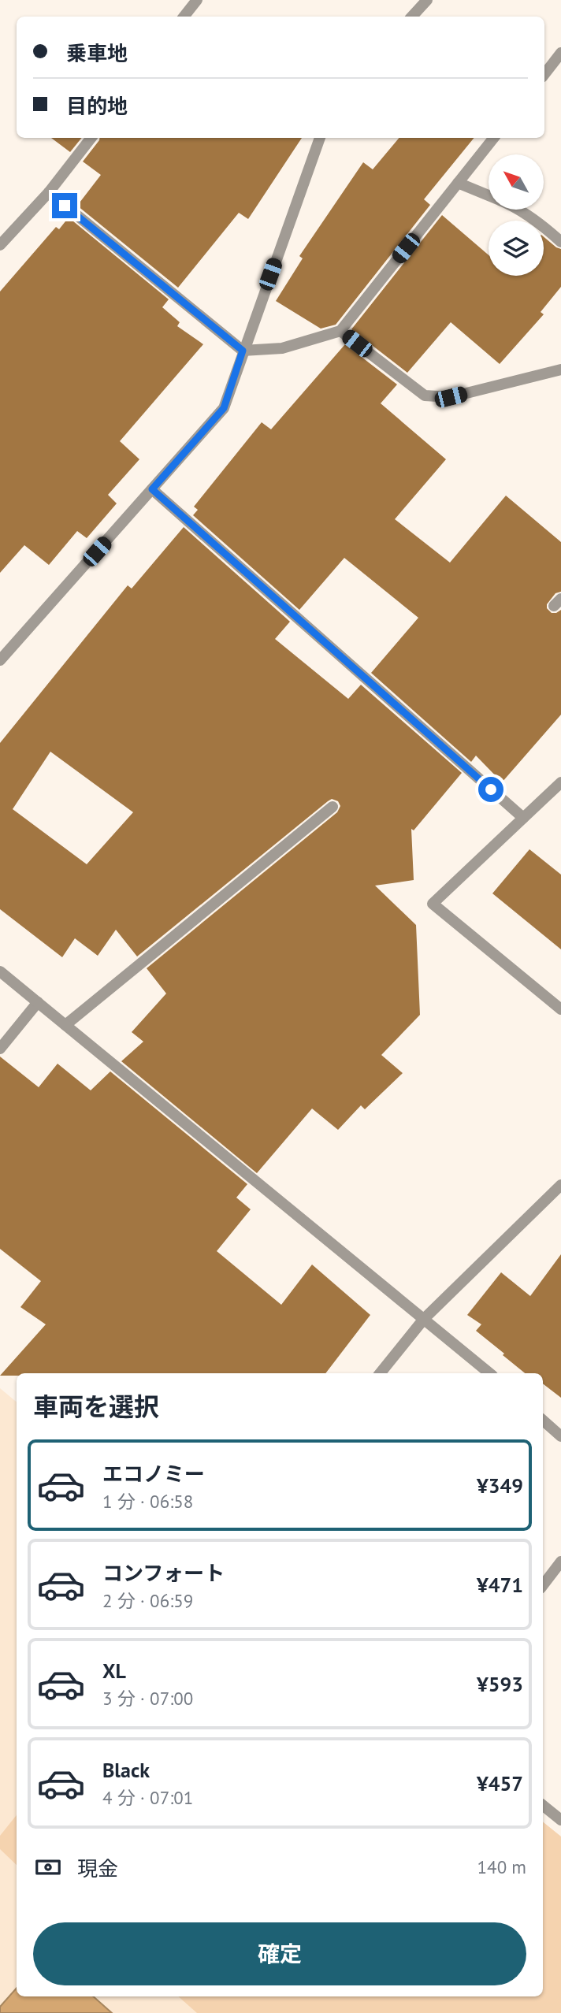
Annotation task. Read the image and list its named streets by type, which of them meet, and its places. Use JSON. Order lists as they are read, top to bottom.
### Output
{
  "north": "top left",
  "page": {
    "banner": ["乗車地", "目的地"],
    "heading": "車両を選択",
    "list": [
      {
        "name": "エコノミー",
        "note": "1 分 · 06:58",
        "value": "¥349"
      },
      {
        "name": "コンフォート",
        "note": "2 分 · 06:59",
        "value": "¥471"
      },
      {
        "name": "XL",
        "note": "3 分 · 07:00",
        "value": "¥593"
      },
      {
        "name": "Black",
        "note": "4 分 · 07:01",
        "value": "¥457"
      }
    ],
    "pay": ["現金", "140 m"],
    "buttons": "確定"
  }
}
